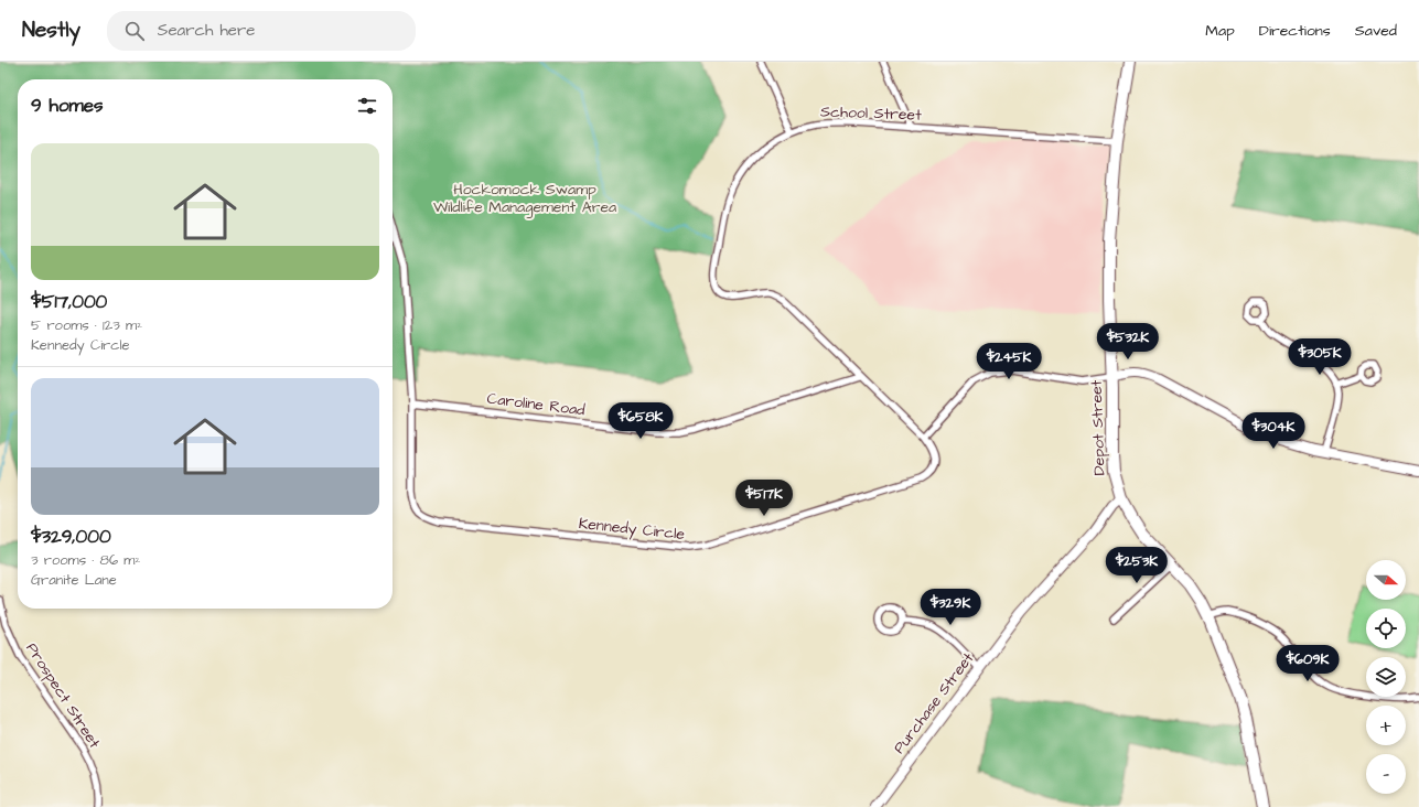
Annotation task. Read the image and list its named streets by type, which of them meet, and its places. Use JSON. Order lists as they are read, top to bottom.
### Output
{
  "streets": {
    "highway": ["Depot Street"],
    "street": [
      "School Street",
      "Caroline Road",
      "Kennedy Circle",
      "Prospect Street",
      "Purchase Street"
    ]
  },
  "crossings": [
    ["School Street", "Depot Street"],
    ["School Street", "Kennedy Circle"],
    ["Caroline Road", "Kennedy Circle"],
    ["Depot Street", "Purchase Street"]
  ],
  "parks": ["Hockomock Swamp Wildlife Management Area"],
  "north": "right",
  "page": {
    "header": "Nestly",
    "search": "Search here",
    "nav": ["Map", "Directions", "Saved"],
    "heading": "9 homes",
    "list": [
      {
        "name": "$517,000",
        "note": "5 rooms · 123 m² · Kennedy Circle"
      },
      {
        "name": "$329,000",
        "note": "3 rooms · 86 m² · Granite Lane"
      }
    ],
    "price": [
      "$532K",
      "$305K",
      "$245K",
      "$658K",
      "$304K",
      "$517K",
      "$253K",
      "$329K",
      "$609K"
    ],
    "map_buttons": ["+", "−"]
  }
}
